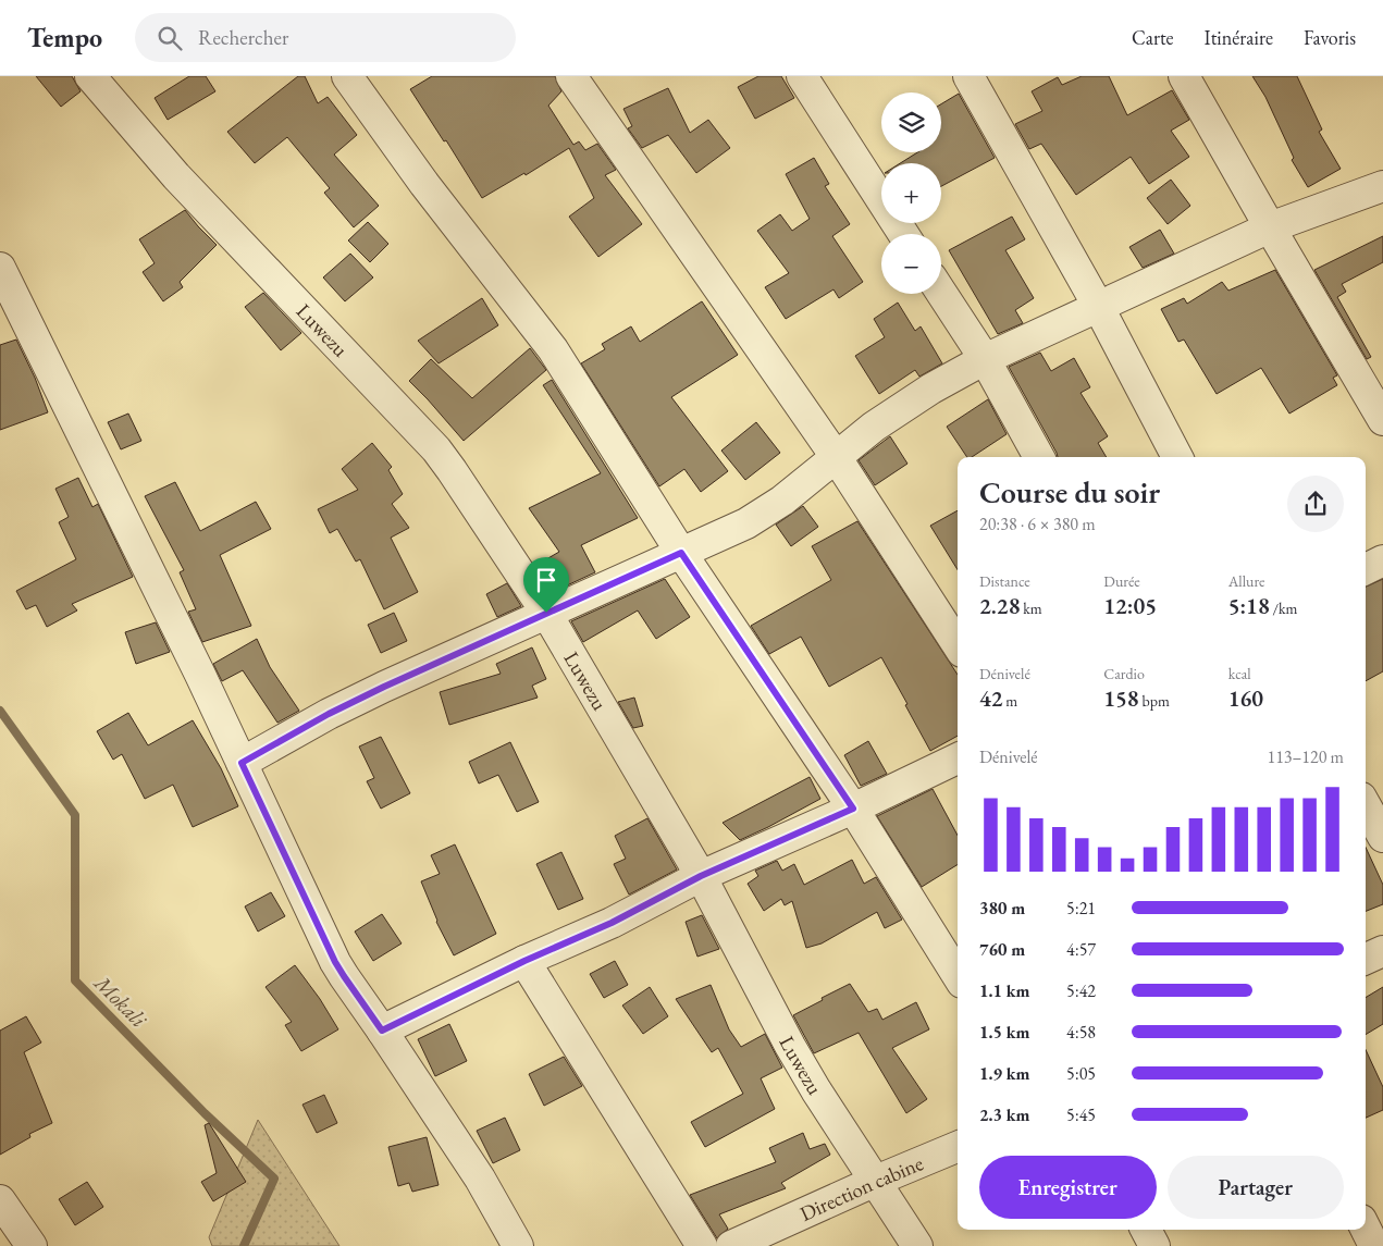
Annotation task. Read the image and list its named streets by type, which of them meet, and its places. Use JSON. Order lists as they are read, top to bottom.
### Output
{
  "streets": {
    "street": ["Luwezu", "Direction cabine"]
  },
  "crossings": [
    ["Luwezu", "Direction cabine"]
  ],
  "water": ["Mokali"],
  "page": {
    "header": "Tempo",
    "search": "Rechercher",
    "nav": ["Carte", "Itinéraire", "Favoris"],
    "map_buttons": ["+", "−"],
    "heading": ["Course du soir", "20:38 · 6 × 380 m"],
    "stats": [
      ["Distance", "2.28 km"],
      ["Durée", "12:05"],
      ["Allure", "5:18 /km"],
      ["Dénivelé", "42 m"],
      ["Cardio", "158 bpm"],
      ["kcal", "160"]
    ],
    "chart": ["Dénivelé", "113–120 m"],
    "list": [
      {
        "name": "380 m",
        "note": "5:21"
      },
      {
        "name": "760 m",
        "note": "4:57"
      },
      {
        "name": "1.1 km",
        "note": "5:42"
      },
      {
        "name": "1.5 km",
        "note": "4:58"
      },
      {
        "name": "1.9 km",
        "note": "5:05"
      },
      {
        "name": "2.3 km",
        "note": "5:45"
      }
    ],
    "buttons": ["Enregistrer", "Partager"]
  }
}
